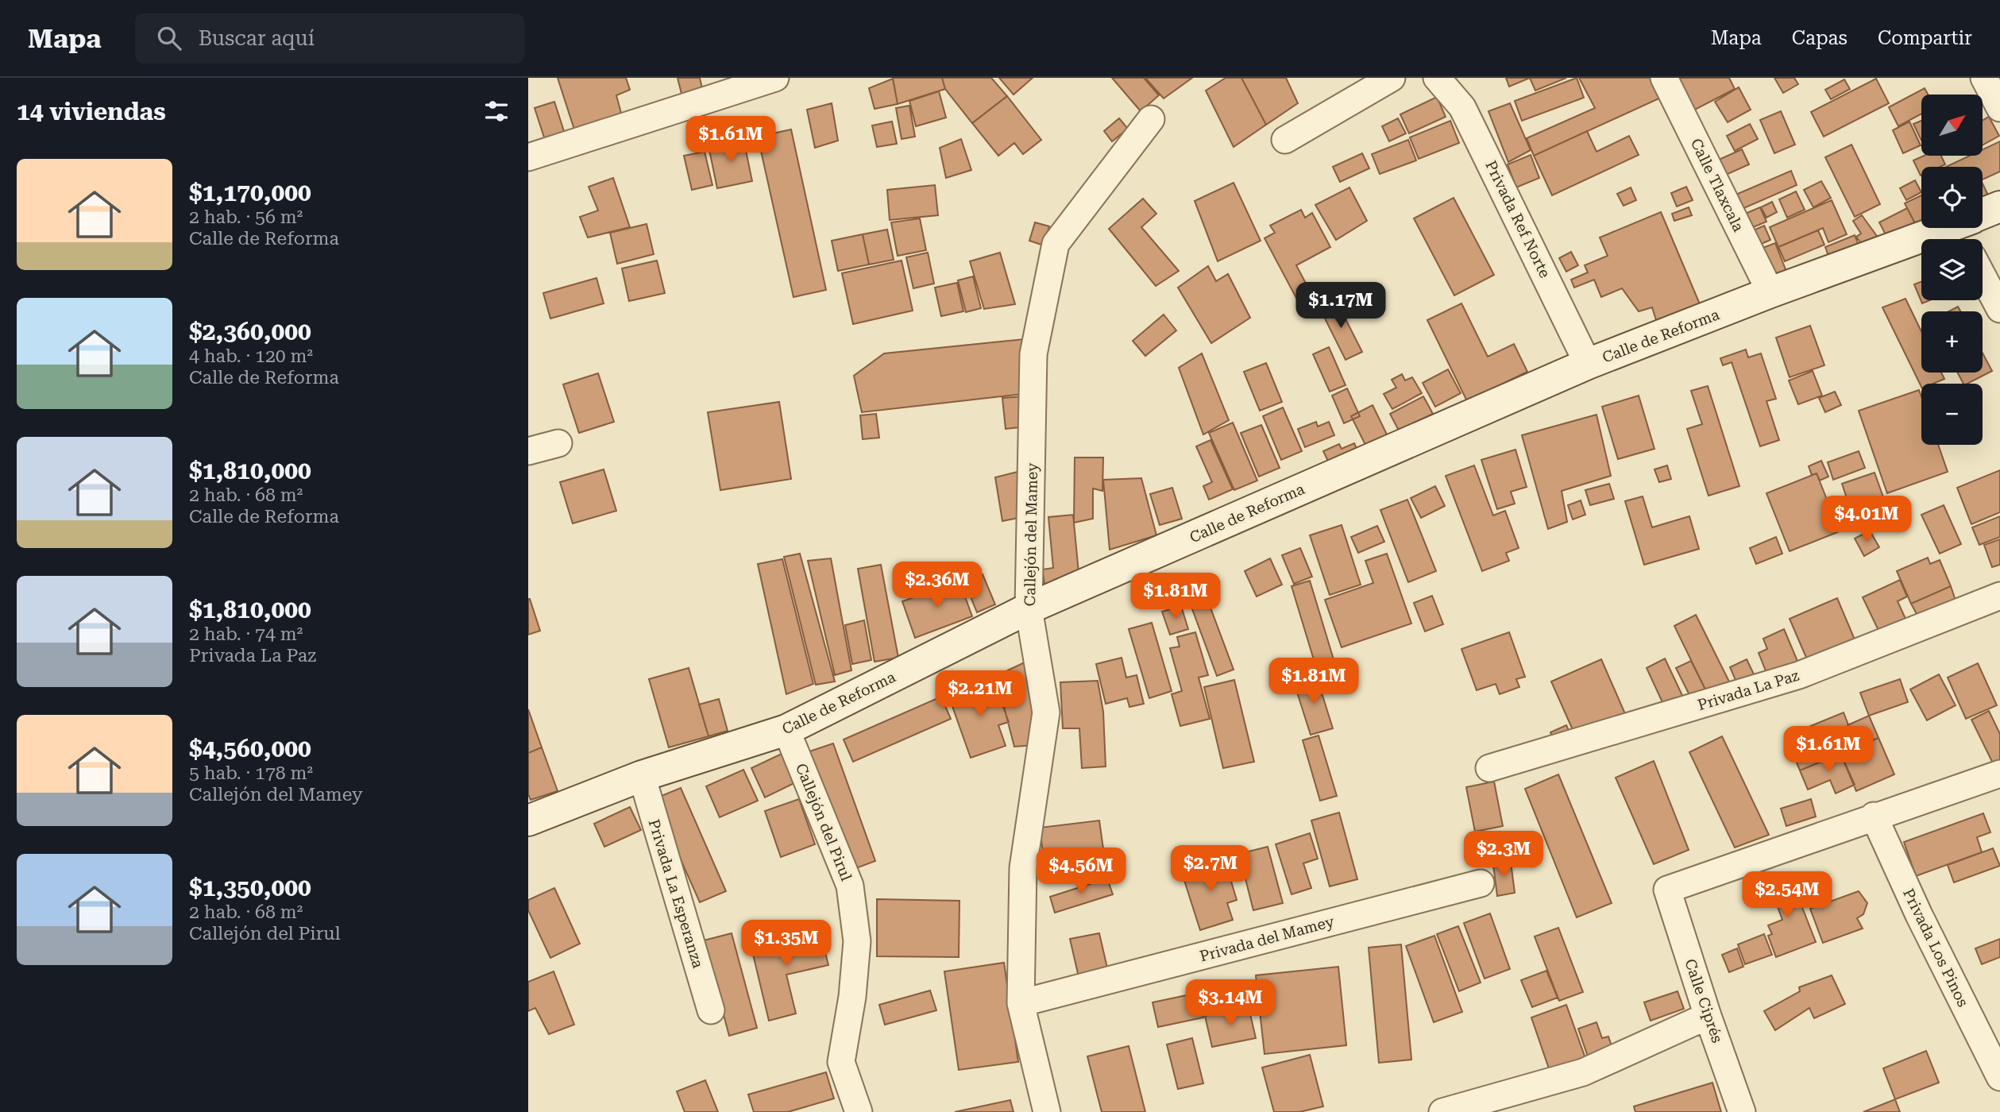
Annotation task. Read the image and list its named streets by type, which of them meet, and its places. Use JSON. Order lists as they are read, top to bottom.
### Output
{
  "streets": {
    "main road": ["Calle de Reforma"],
    "street": [
      "Calle Tlaxcala",
      "Privada Ref Norte",
      "Callejón del Mamey",
      "Privada La Paz",
      "Callejón del Pirul",
      "Privada La Esperanza",
      "Privada del Mamey",
      "Privada Los Pinos",
      "Calle Ciprés"
    ]
  },
  "crossings": [
    ["Calle Tlaxcala", "Calle de Reforma"],
    ["Privada Ref Norte", "Calle de Reforma"],
    ["Calle de Reforma", "Callejón del Mamey"],
    ["Calle de Reforma", "Callejón del Pirul"],
    ["Calle de Reforma", "Privada La Esperanza"],
    ["Callejón del Mamey", "Privada del Mamey"],
    ["Privada Los Pinos", "Calle Ciprés"]
  ],
  "north": "top right",
  "page": {
    "header": "Mapa",
    "search": "Buscar aquí",
    "nav": ["Mapa", "Capas", "Compartir"],
    "heading": "14 viviendas",
    "map_buttons": ["+", "−"],
    "price": [
      "$1.61M",
      "$1.17M",
      "$4.01M",
      "$2.36M",
      "$1.81M",
      "$1.81M",
      "$2.21M",
      "$1.61M",
      "$2.3M",
      "$2.7M",
      "$4.56M",
      "$2.54M",
      "$1.35M",
      "$3.14M"
    ],
    "list": [
      {
        "name": "$1,170,000",
        "note": "2 hab. · 56 m² · Calle de Reforma"
      },
      {
        "name": "$2,360,000",
        "note": "4 hab. · 120 m² · Calle de Reforma"
      },
      {
        "name": "$1,810,000",
        "note": "2 hab. · 68 m² · Calle de Reforma"
      },
      {
        "name": "$1,810,000",
        "note": "2 hab. · 74 m² · Privada La Paz"
      },
      {
        "name": "$4,560,000",
        "note": "5 hab. · 178 m² · Callejón del Mamey"
      },
      {
        "name": "$1,350,000",
        "note": "2 hab. · 68 m² · Callejón del Pirul"
      }
    ]
  }
}
